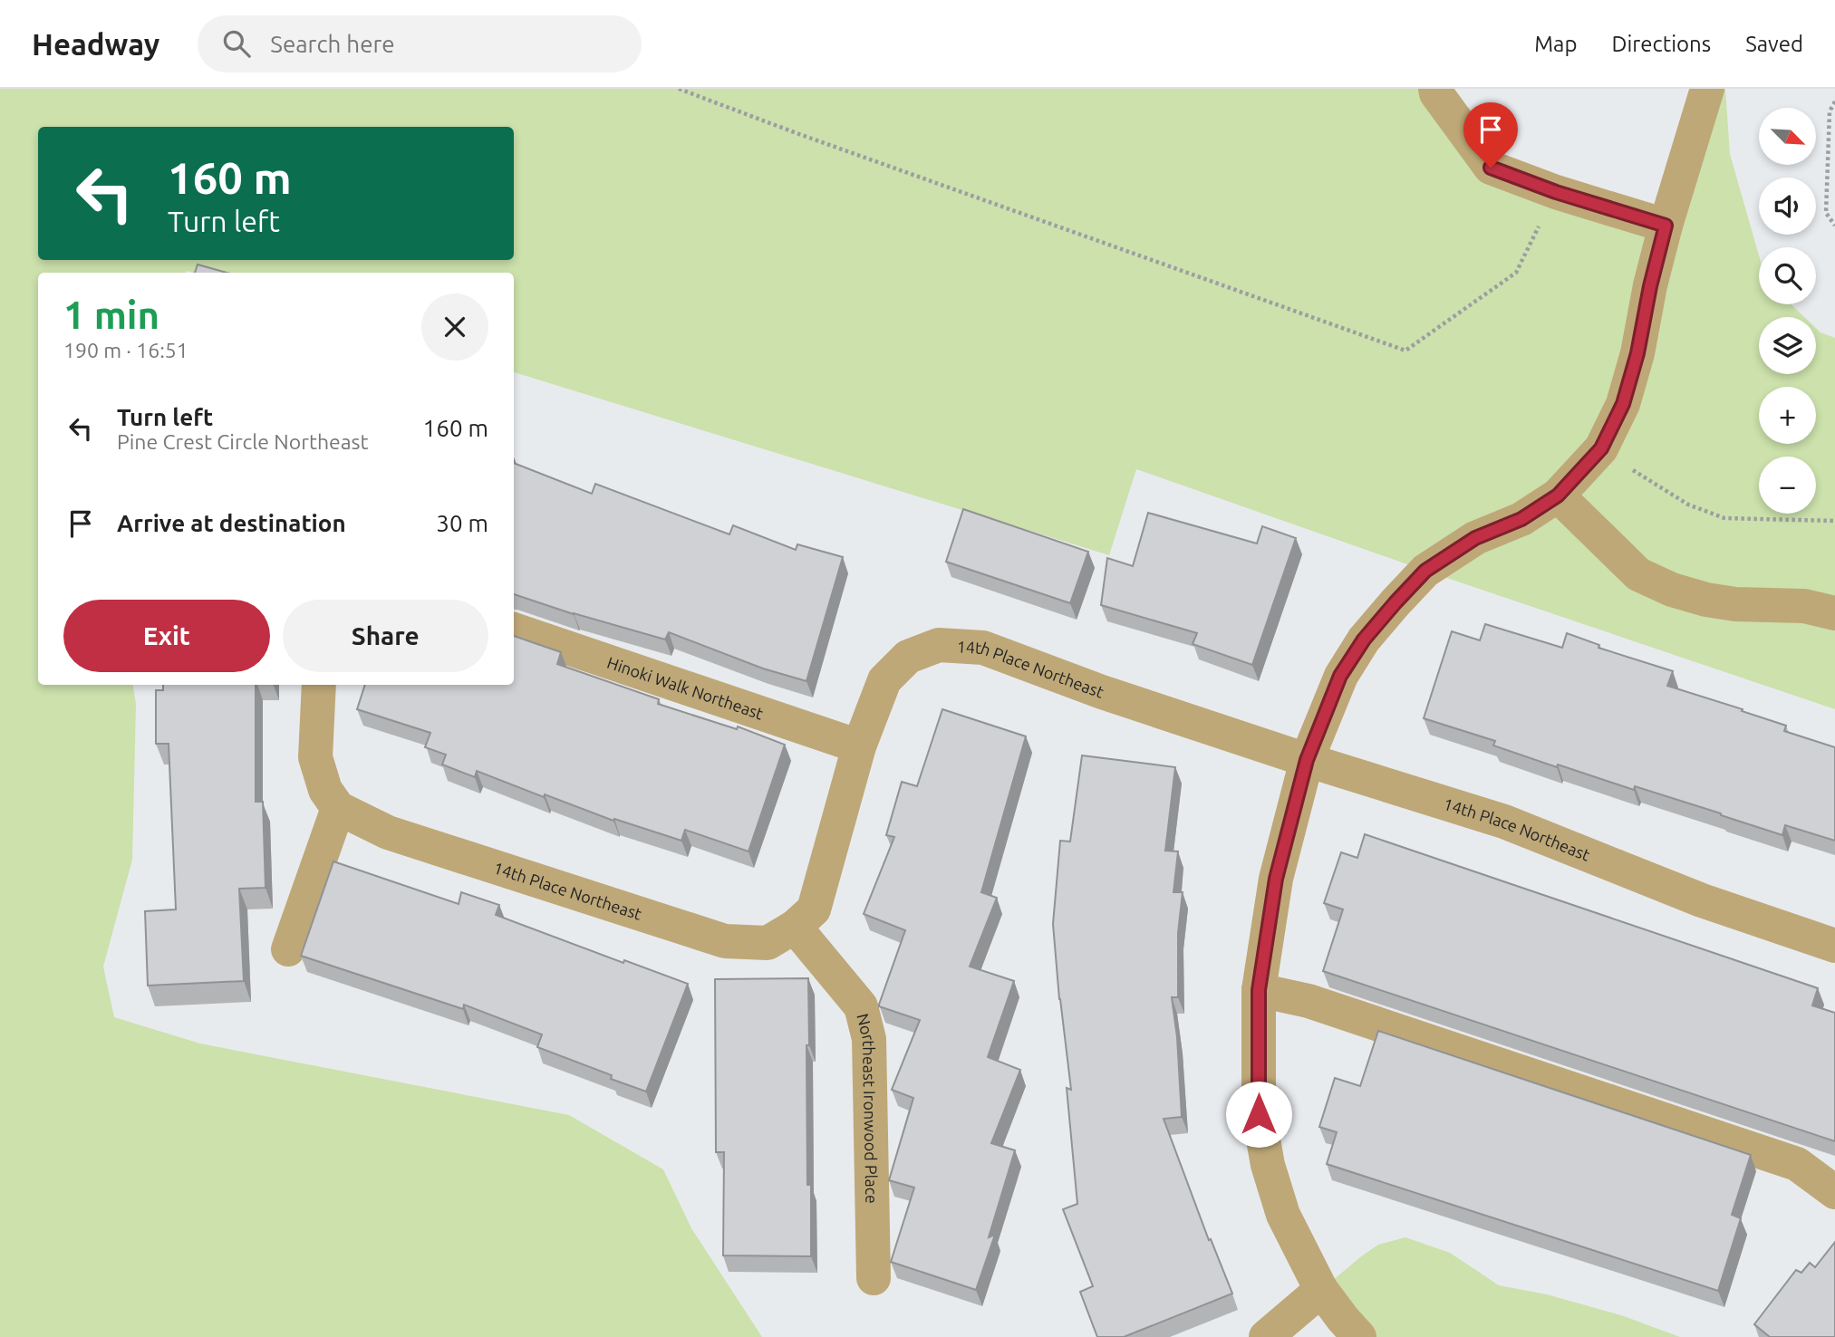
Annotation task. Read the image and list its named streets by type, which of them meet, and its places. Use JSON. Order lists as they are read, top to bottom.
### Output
{
  "streets": {
    "street": ["14th Place Northeast", "Hinoki Walk Northeast", "Northeast Ironwood Place"]
  },
  "crossings": [
    ["14th Place Northeast", "Hinoki Walk Northeast"],
    ["14th Place Northeast", "Northeast Ironwood Place"]
  ],
  "north": "bottom right",
  "page": {
    "header": "Headway",
    "search": "Search here",
    "nav": ["Map", "Directions", "Saved"],
    "map_buttons": ["+", "−"],
    "turn": ["160 m", "Turn left"],
    "heading": ["1 min", "190 m · 16:51"],
    "list": [
      {
        "name": "Turn left",
        "note": "Pine Crest Circle Northeast",
        "value": "160 m"
      },
      {
        "name": "Arrive at destination",
        "value": "30 m"
      }
    ],
    "buttons": ["Exit", "Share"]
  }
}
